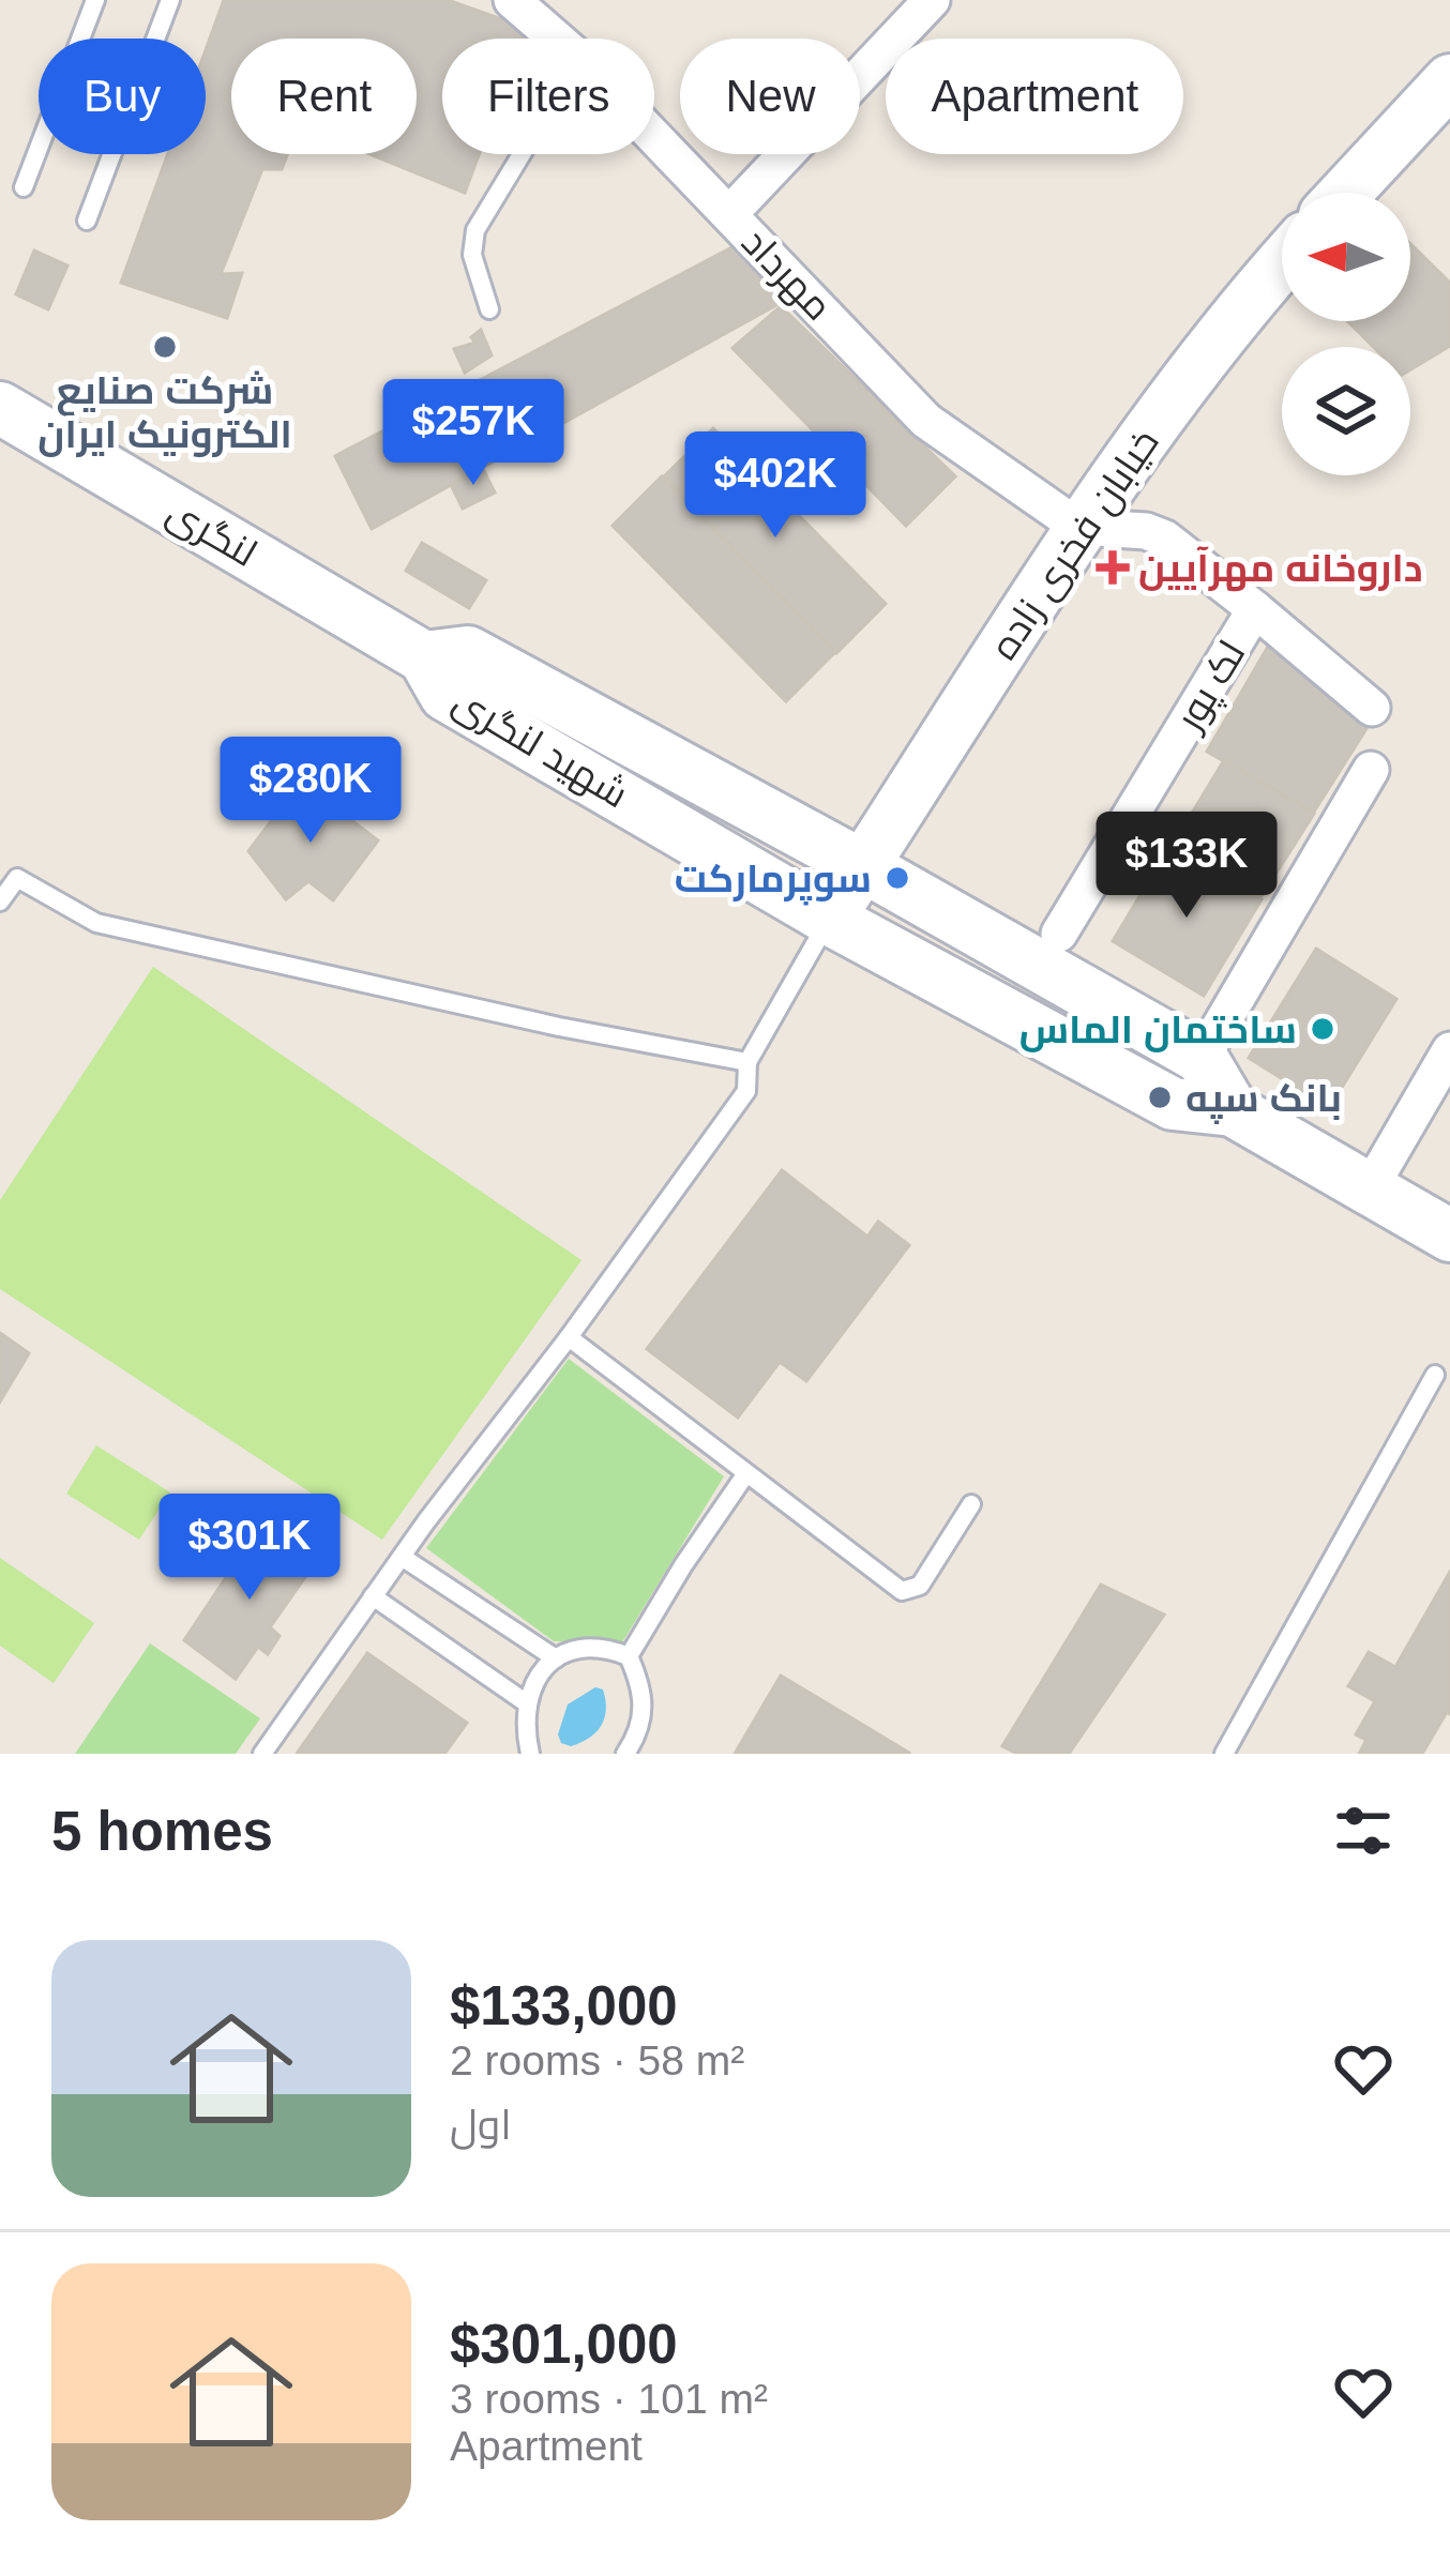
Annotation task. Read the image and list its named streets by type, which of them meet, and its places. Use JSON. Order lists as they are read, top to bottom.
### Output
{
  "streets": {
    "main road": ["لنگری", "خیابان فخری زاده", "شهید لنگری"],
    "street": ["مهرداد", "لک پور"]
  },
  "crossings": [
    ["مهرداد", "خیابان فخری زاده"],
    ["مهرداد", "لک پور"],
    ["لنگری", "شهید لنگری"],
    ["خیابان فخری زاده", "لک پور"],
    ["خیابان فخری زاده", "شهید لنگری"]
  ],
  "places": {
    "other": [
      "شرکت صنایع الکترونیک ایران",
      "سوپرمارکت",
      "ساختمان الماس",
      "بانک سپه"
    ],
    "health": ["داروخانه مهرآیین"]
  },
  "north": "left",
  "page": {
    "chip": [
      "Buy",
      "Rent",
      "Filters",
      "New",
      "Apartment"
    ],
    "price": [
      "$257K",
      "$402K",
      "$280K",
      "$133K",
      "$301K"
    ],
    "heading": "5 homes",
    "list": [
      {
        "name": "$133,000",
        "note": "2 rooms · 58 m² · اول"
      },
      {
        "name": "$301,000",
        "note": "3 rooms · 101 m² · Apartment"
      }
    ]
  }
}
